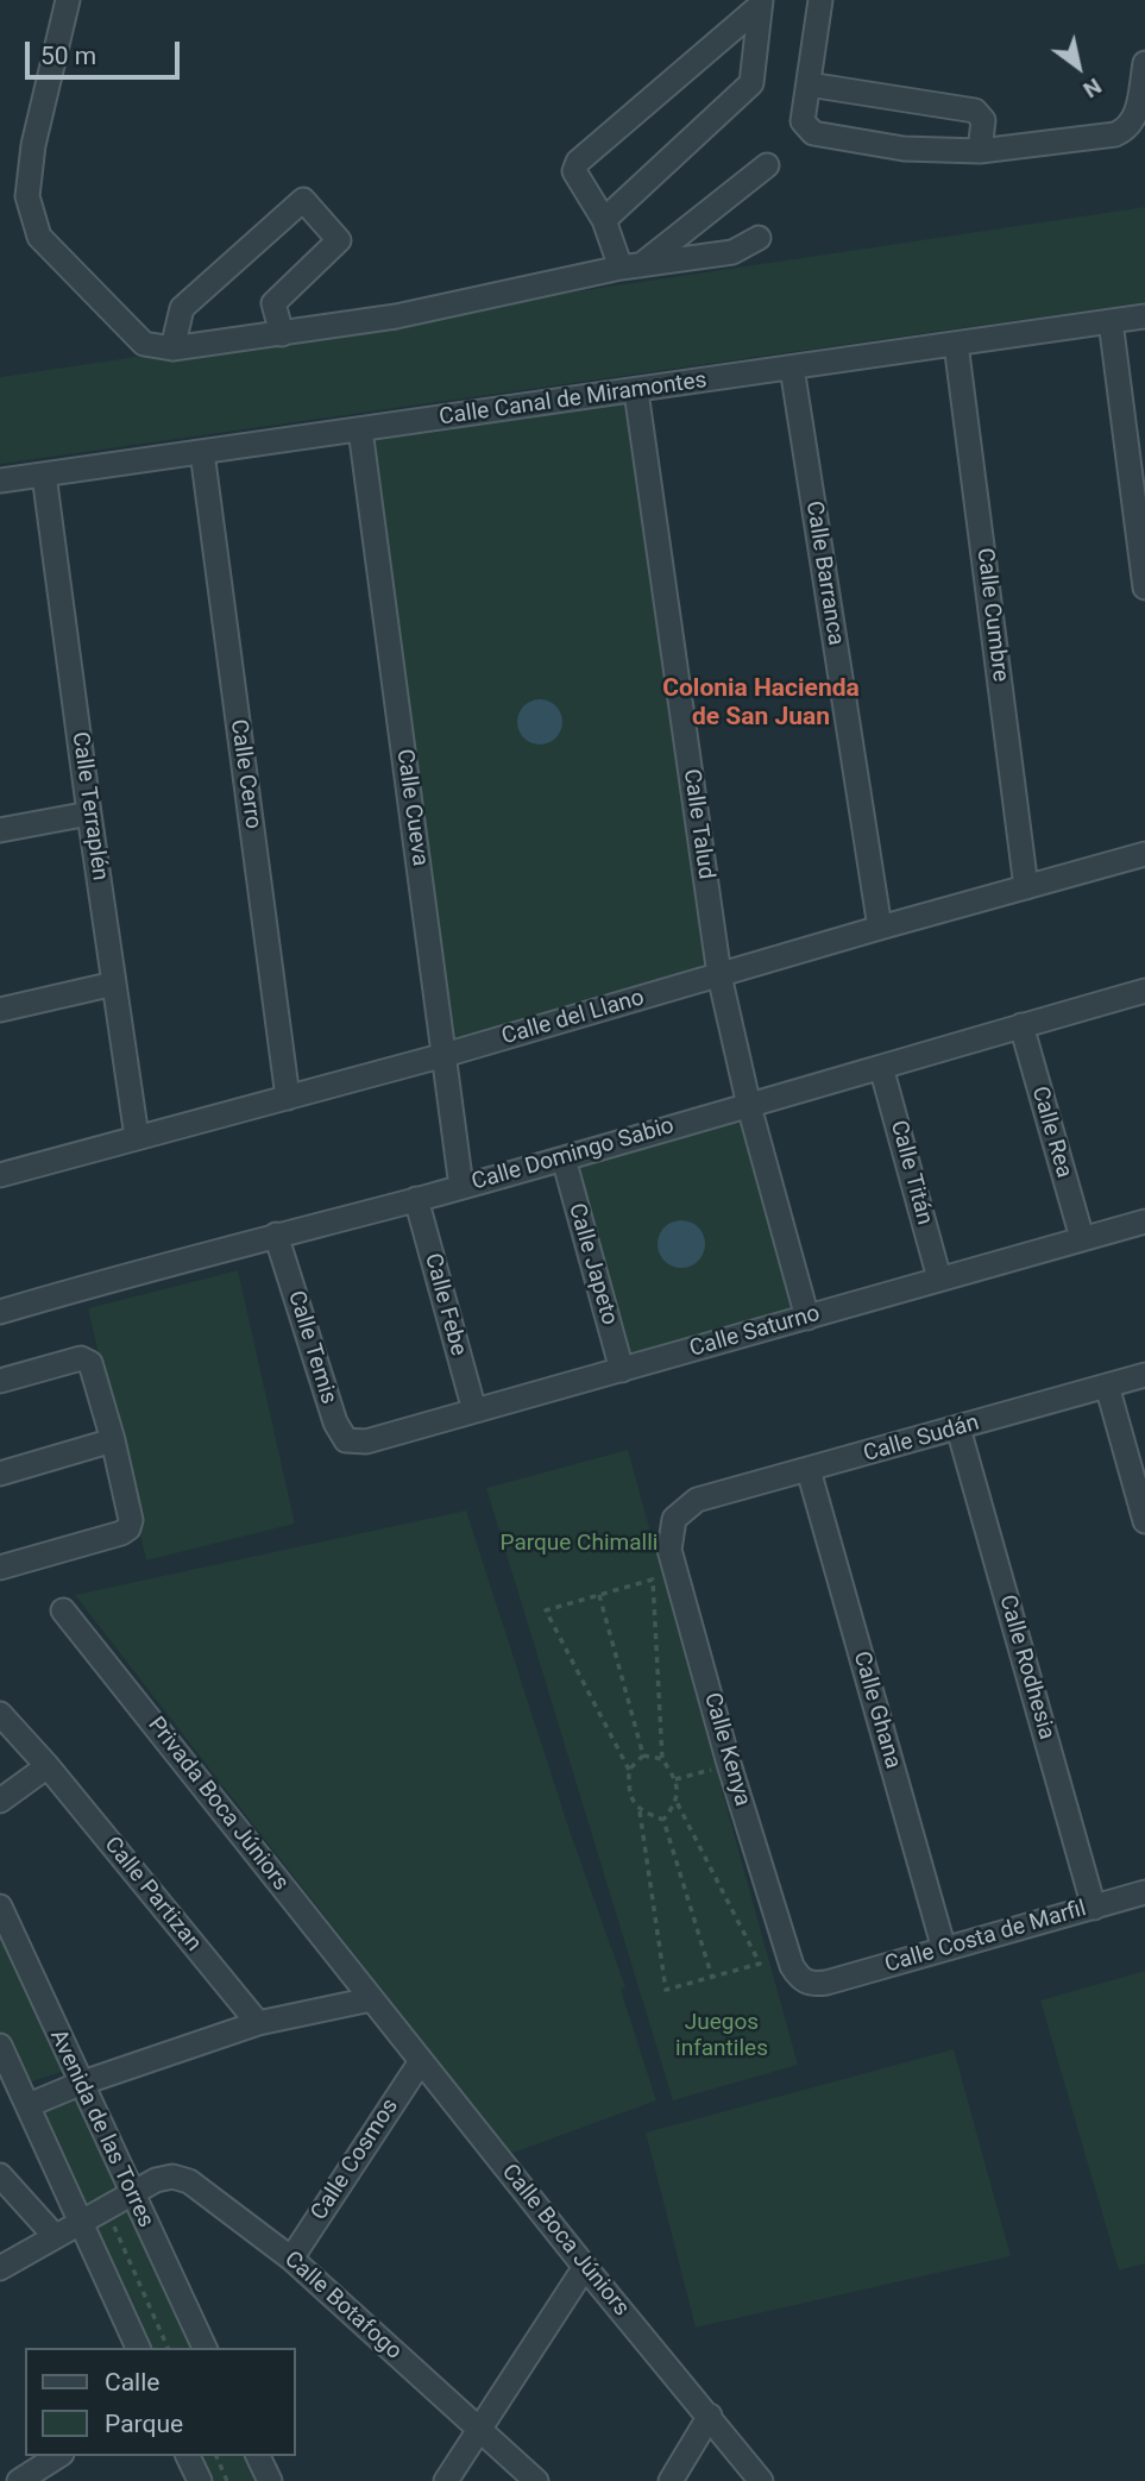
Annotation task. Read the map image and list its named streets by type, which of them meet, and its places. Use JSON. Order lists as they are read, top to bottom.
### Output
{
  "streets": {
    "street": [
      "Calle Canal de Miramontes",
      "Calle Barranca",
      "Calle Cumbre",
      "Calle Cerro",
      "Calle Terraplén",
      "Calle Cueva",
      "Calle Talud",
      "Calle del Llano",
      "Calle Rea",
      "Calle Domingo Sabio",
      "Calle Titán",
      "Calle Japeto",
      "Calle Febe",
      "Calle Saturno",
      "Calle Temis",
      "Calle Sudán",
      "Calle Rodhesia",
      "Calle Ghana",
      "Calle Kenya",
      "Privada Boca Júniors",
      "Calle Partizan",
      "Calle Costa de Marfil",
      "Avenida de las Torres",
      "Calle Cosmos",
      "Calle Boca Júniors",
      "Calle Botafogo"
    ]
  },
  "crossings": [
    ["Calle Canal de Miramontes", "Calle Barranca"],
    ["Calle Canal de Miramontes", "Calle Cumbre"],
    ["Calle Canal de Miramontes", "Calle Cerro"],
    ["Calle Canal de Miramontes", "Calle Terraplén"],
    ["Calle Canal de Miramontes", "Calle Cueva"],
    ["Calle Canal de Miramontes", "Calle Talud"],
    ["Calle Barranca", "Calle del Llano"],
    ["Calle Cumbre", "Calle del Llano"],
    ["Calle Cerro", "Calle del Llano"],
    ["Calle Terraplén", "Calle del Llano"],
    ["Calle Cueva", "Calle del Llano"],
    ["Calle Cueva", "Calle Domingo Sabio"],
    ["Calle Talud", "Calle del Llano"],
    ["Calle Talud", "Calle Domingo Sabio"],
    ["Calle Talud", "Calle Saturno"],
    ["Calle Rea", "Calle Domingo Sabio"],
    ["Calle Rea", "Calle Saturno"],
    ["Calle Domingo Sabio", "Calle Titán"],
    ["Calle Domingo Sabio", "Calle Japeto"],
    ["Calle Domingo Sabio", "Calle Febe"],
    ["Calle Domingo Sabio", "Calle Temis"],
    ["Calle Titán", "Calle Saturno"],
    ["Calle Japeto", "Calle Saturno"],
    ["Calle Febe", "Calle Saturno"],
    ["Calle Saturno", "Calle Temis"],
    ["Calle Sudán", "Calle Rodhesia"],
    ["Calle Sudán", "Calle Ghana"],
    ["Calle Sudán", "Calle Kenya"],
    ["Calle Rodhesia", "Calle Costa de Marfil"],
    ["Calle Ghana", "Calle Costa de Marfil"],
    ["Calle Kenya", "Calle Costa de Marfil"],
    ["Privada Boca Júniors", "Calle Boca Júniors"],
    ["Avenida de las Torres", "Calle Botafogo"],
    ["Calle Cosmos", "Calle Boca Júniors"],
    ["Calle Cosmos", "Calle Botafogo"]
  ],
  "districts": ["Colonia Hacienda de San Juan"],
  "parks": ["Parque Chimalli", "Juegos infantiles"],
  "legend": ["Calle", "Parque"],
  "scale_bar": "50 m",
  "north": "bottom right"
}
